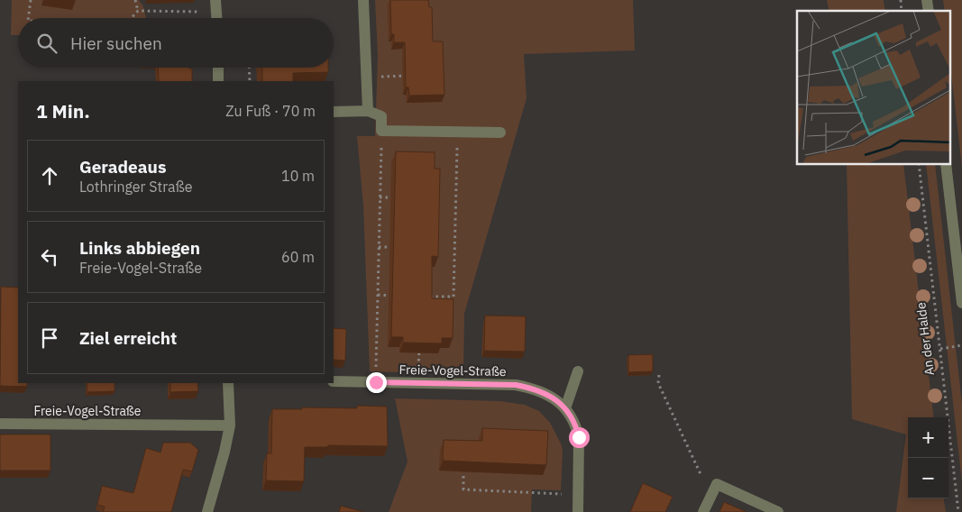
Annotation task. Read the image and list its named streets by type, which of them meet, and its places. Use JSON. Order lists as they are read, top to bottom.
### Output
{
  "streets": {
    "street": ["Freie-Vogel-Straße"],
    "path": ["An der Halde"]
  },
  "page": {
    "search": "Hier suchen",
    "heading": ["1 Min.", "Zu Fuß · 70 m"],
    "list": [
      ["Geradeaus", "Lothringer Straße", "10 m"],
      ["Links abbiegen", "Freie-Vogel-Straße", "60 m"],
      "Ziel erreicht"
    ],
    "map_buttons": ["+", "−"]
  }
}
